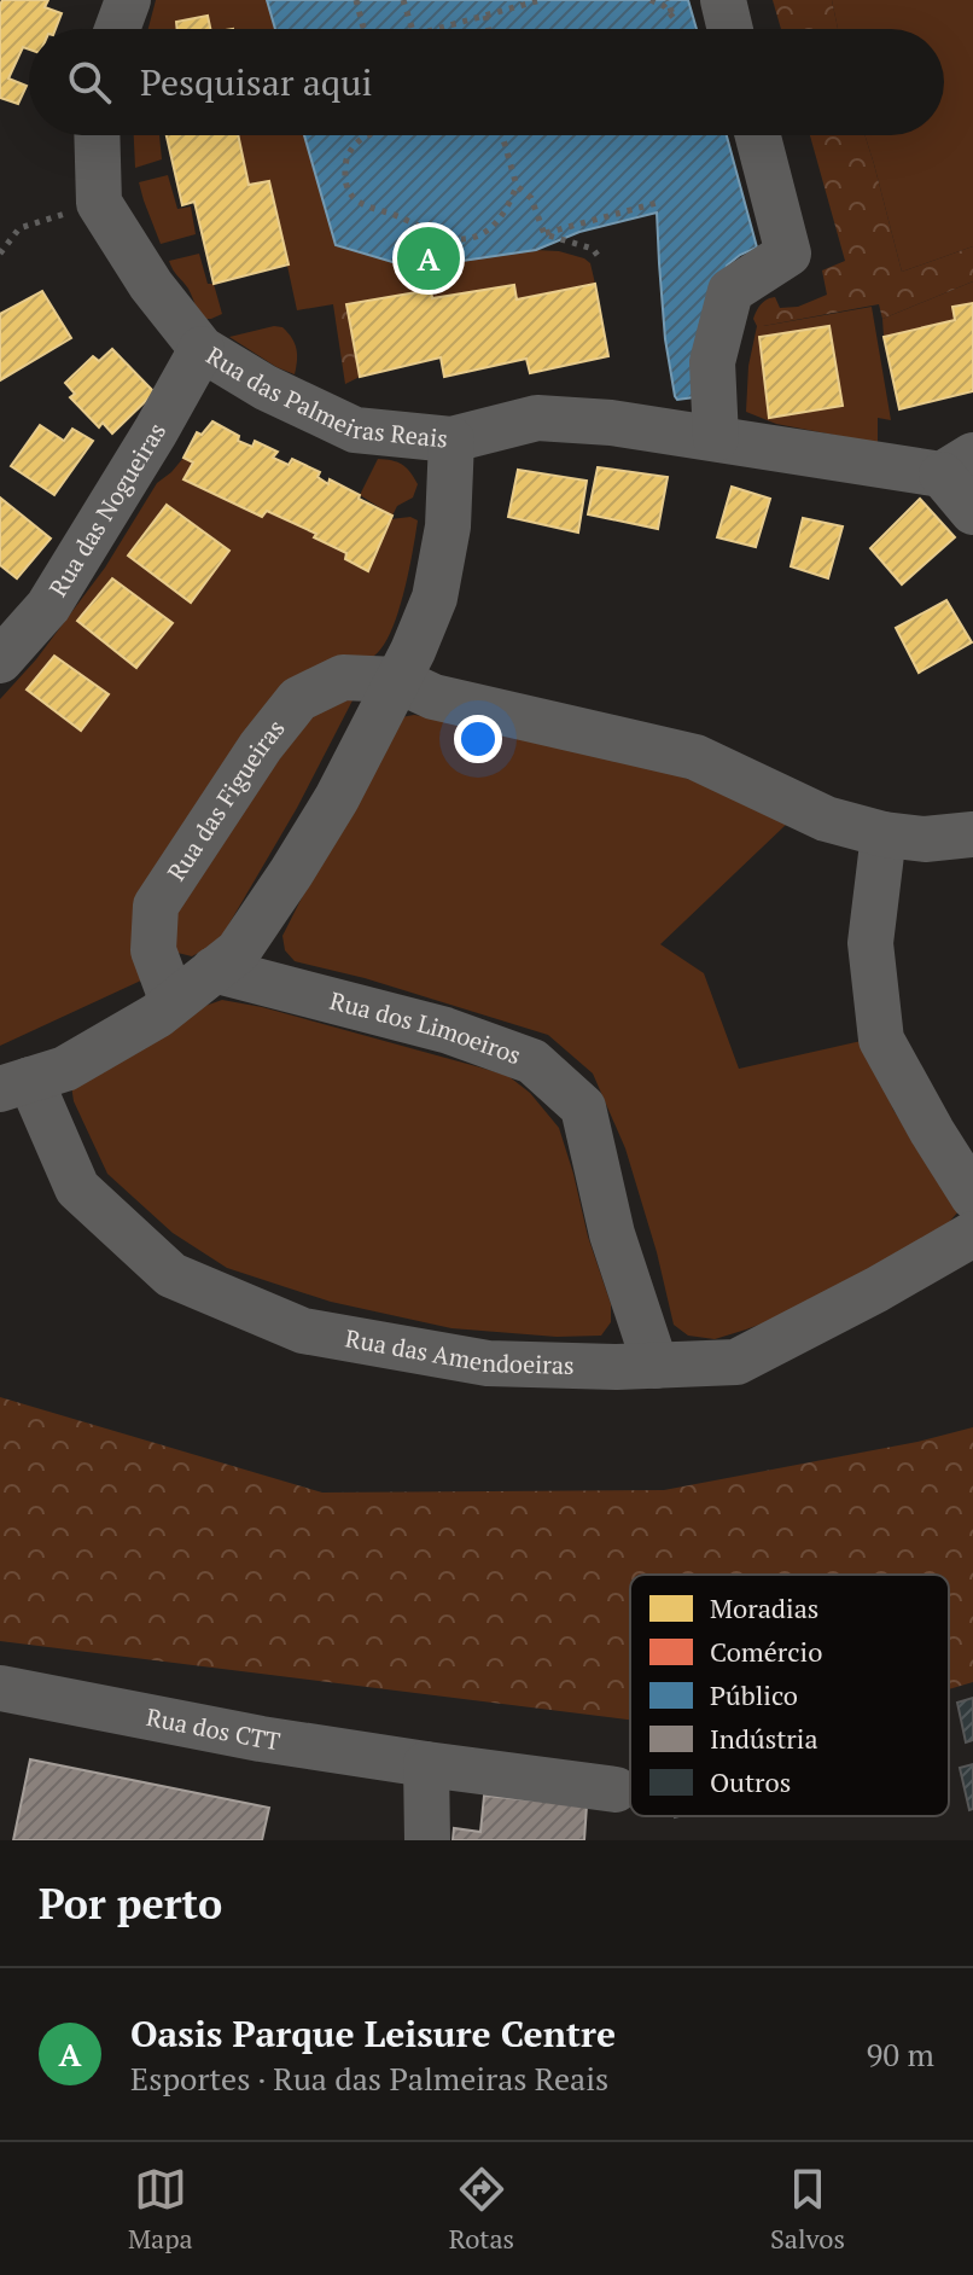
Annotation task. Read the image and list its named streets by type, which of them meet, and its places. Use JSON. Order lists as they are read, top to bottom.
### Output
{
  "streets": {
    "street": [
      "Rua das Palmeiras Reais",
      "Rua das Nogueiras",
      "Rua das Figueiras",
      "Rua dos Limoeiros",
      "Rua das Amendoeiras",
      "Rua dos CTT"
    ]
  },
  "crossings": [
    ["Rua das Palmeiras Reais", "Rua das Nogueiras"],
    ["Rua dos Limoeiros", "Rua das Amendoeiras"]
  ],
  "legend": [
    "Moradias",
    "Comércio",
    "Público",
    "Indústria",
    "Outros"
  ],
  "page": {
    "search": "Pesquisar aqui",
    "pins": "A",
    "heading": "Por perto",
    "list": [
      {
        "mark": "A",
        "name": "Oasis Parque Leisure Centre",
        "note": "Esportes · Rua das Palmeiras Reais",
        "value": "90 m"
      }
    ],
    "nav": ["Mapa", "Rotas", "Salvos"]
  }
}
